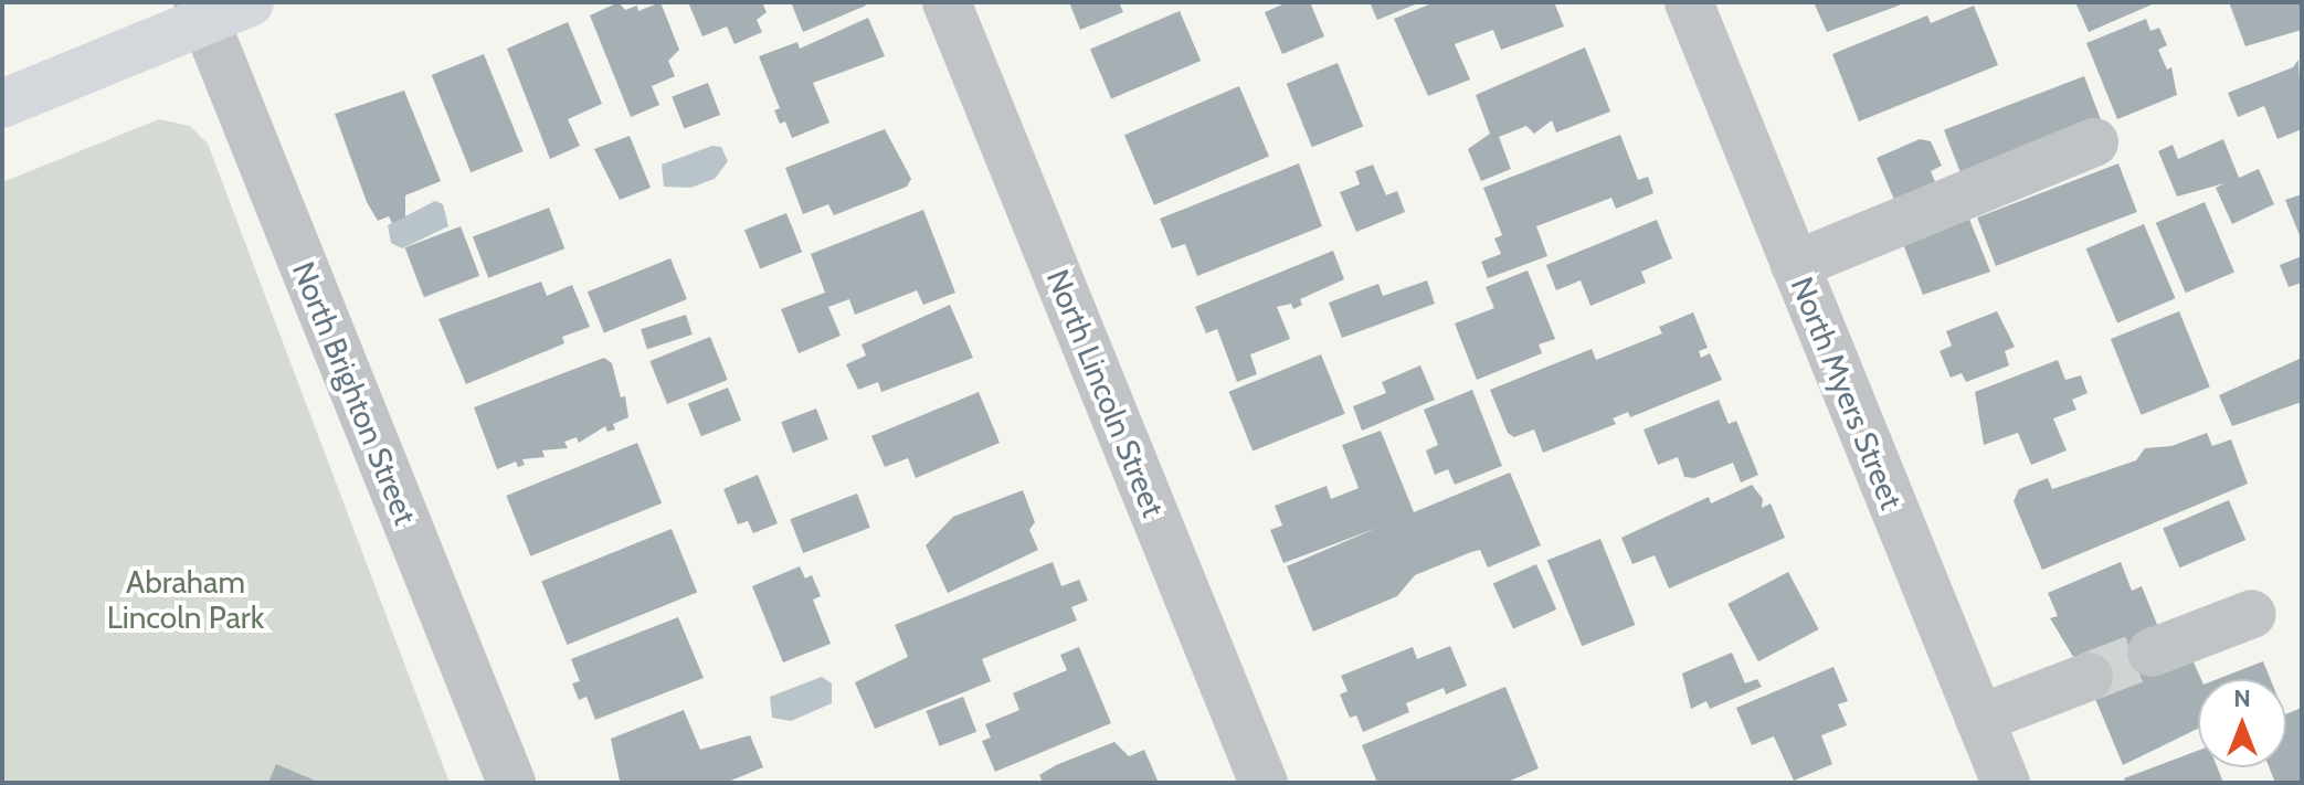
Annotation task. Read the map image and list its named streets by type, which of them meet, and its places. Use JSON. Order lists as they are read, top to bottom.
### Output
{
  "streets": {
    "street": ["North Brighton Street", "North Lincoln Street", "North Myers Street"]
  },
  "parks": ["Abraham Lincoln Park"],
  "north": "top"
}
